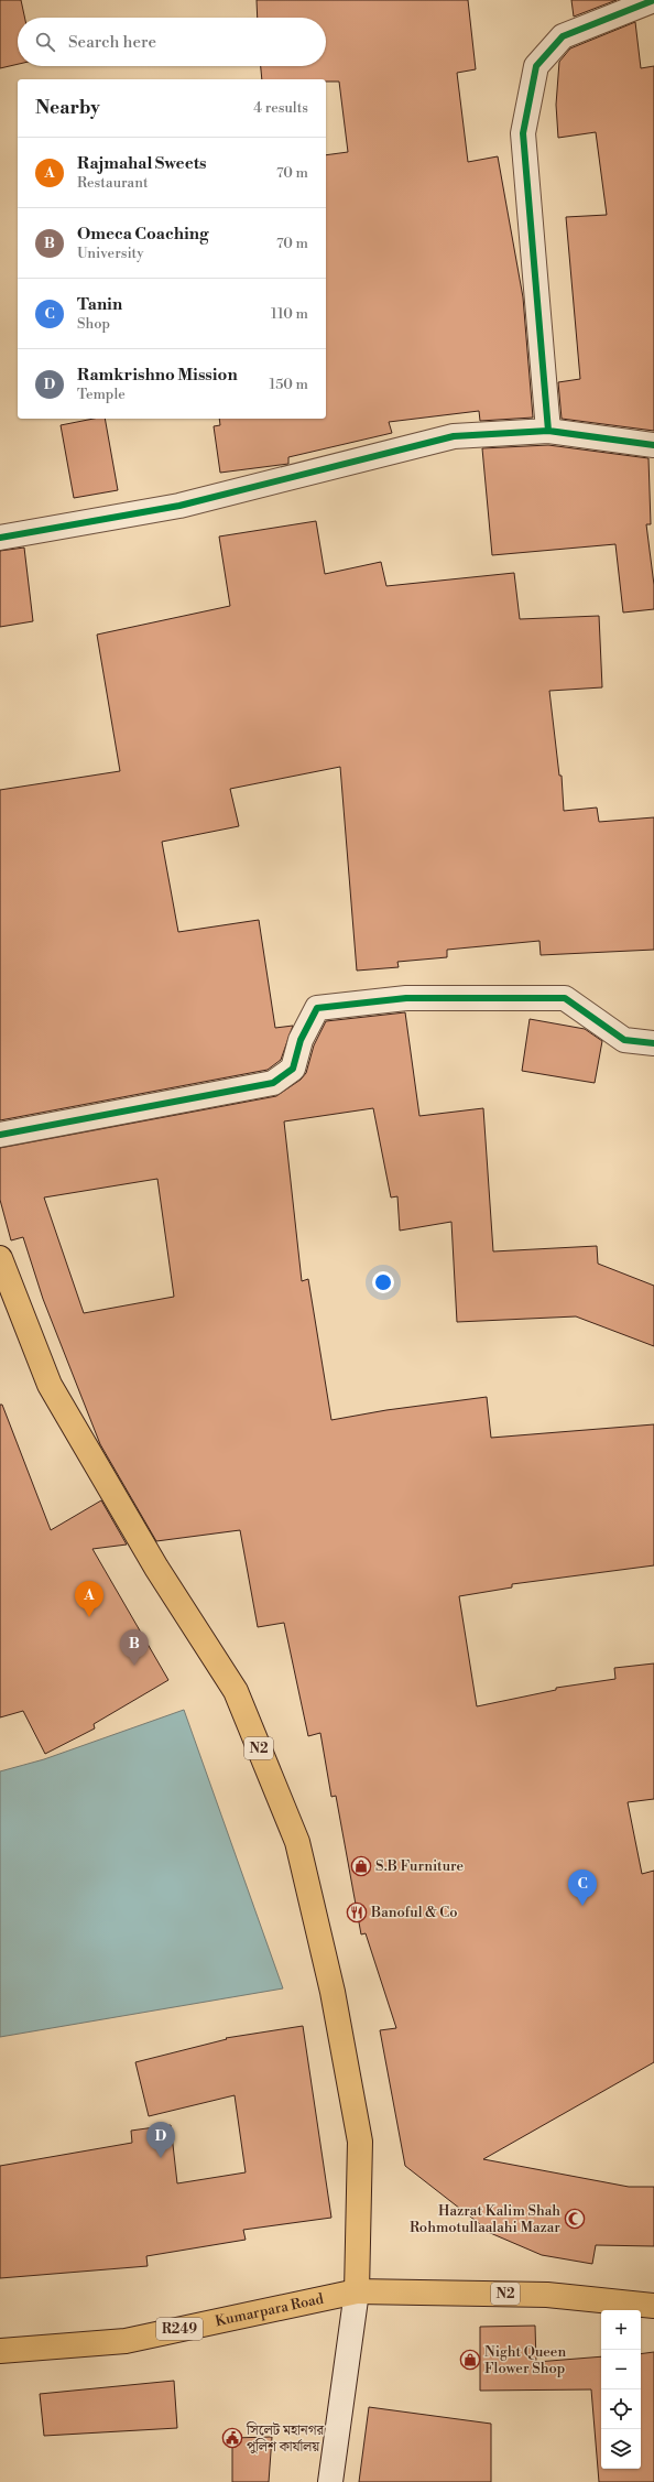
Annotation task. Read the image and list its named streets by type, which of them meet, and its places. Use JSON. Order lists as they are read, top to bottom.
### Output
{
  "streets": {
    "main road": ["N2", "Kumarpara Road", "R249"]
  },
  "crossings": [
    ["N2", "Kumarpara Road"]
  ],
  "places": {
    "shop": ["S.B Furniture", "Night Queen Flower Shop"],
    "restaurant": ["Banoful & Co"],
    "mosque": ["Hazrat Kalim Shah Rohmotullaalahi Mazar"],
    "public building": ["সিলেট মহানগর পুলিশ কার্যালয়"]
  },
  "page": {
    "search": "Search here",
    "heading": ["Nearby", "4 results"],
    "list": [
      {
        "mark": "A",
        "name": "Rajmahal Sweets",
        "note": "Restaurant",
        "value": "70 m"
      },
      {
        "mark": "B",
        "name": "Omeca Coaching",
        "note": "University",
        "value": "70 m"
      },
      {
        "mark": "C",
        "name": "Tanin",
        "note": "Shop",
        "value": "110 m"
      },
      {
        "mark": "D",
        "name": "Ramkrishno Mission",
        "note": "Temple",
        "value": "150 m"
      }
    ],
    "pins": [
      "A",
      "B",
      "C",
      "D"
    ],
    "map_buttons": ["+", "−"]
  }
}
